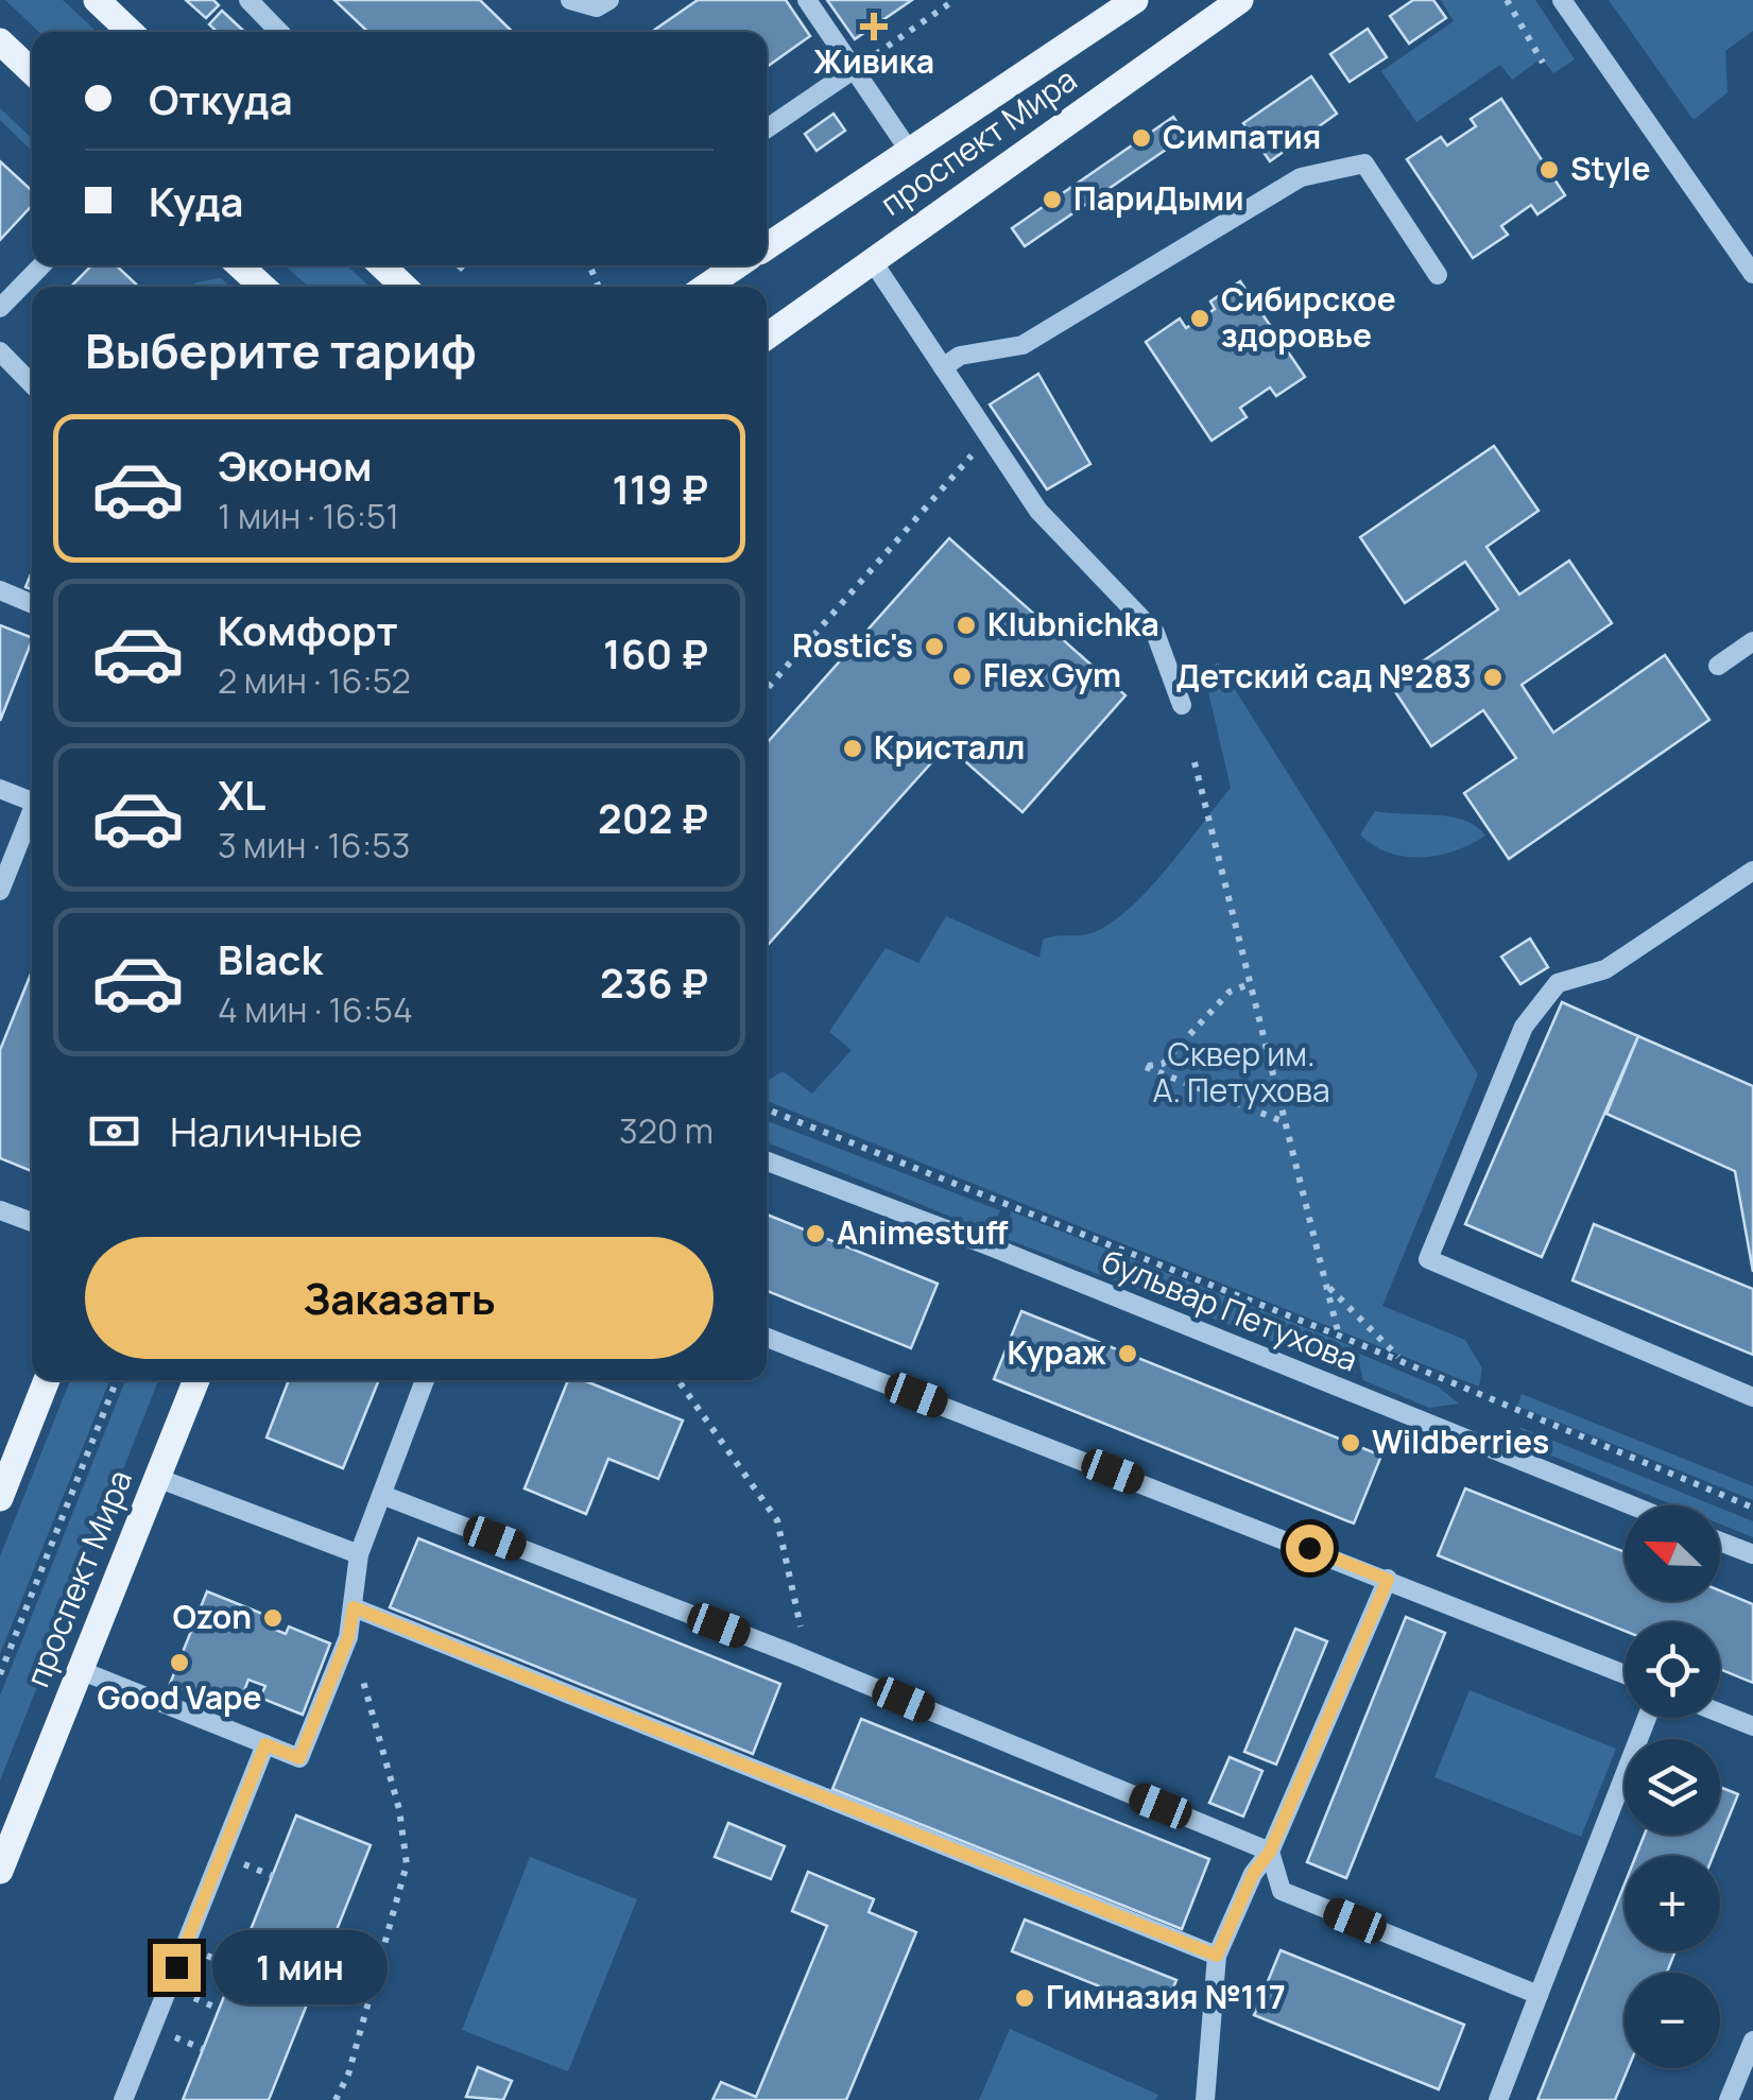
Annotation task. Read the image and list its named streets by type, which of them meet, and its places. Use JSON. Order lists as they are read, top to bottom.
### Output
{
  "streets": {
    "main road": ["проспект Мира"],
    "street": ["бульвар Петухова"]
  },
  "parks": ["Сквер им. А. Петухова"],
  "places": {
    "health": ["Живика"],
    "other": [
      "Симпатия",
      "Style",
      "ПариДыми",
      "Сибирское здоровье",
      "Klubnichka",
      "Rostic's",
      "Flex Gym",
      "Детский сад №283",
      "Кристалл",
      "Animestuff",
      "Кураж",
      "Wildberries",
      "Ozon",
      "Good Vape",
      "Гимназия №117"
    ]
  },
  "north": "top left",
  "page": {
    "banner": ["Откуда", "Куда"],
    "heading": "Выберите тариф",
    "list": [
      {
        "name": "Эконом",
        "note": "1 мин · 16:51",
        "value": "119 ₽"
      },
      {
        "name": "Комфорт",
        "note": "2 мин · 16:52",
        "value": "160 ₽"
      },
      {
        "name": "XL",
        "note": "3 мин · 16:53",
        "value": "202 ₽"
      },
      {
        "name": "Black",
        "note": "4 мин · 16:54",
        "value": "236 ₽"
      }
    ],
    "pay": ["Наличные", "320 m"],
    "buttons": "Заказать",
    "map_buttons": ["+", "−"],
    "bubble": "1 мин"
  }
}
